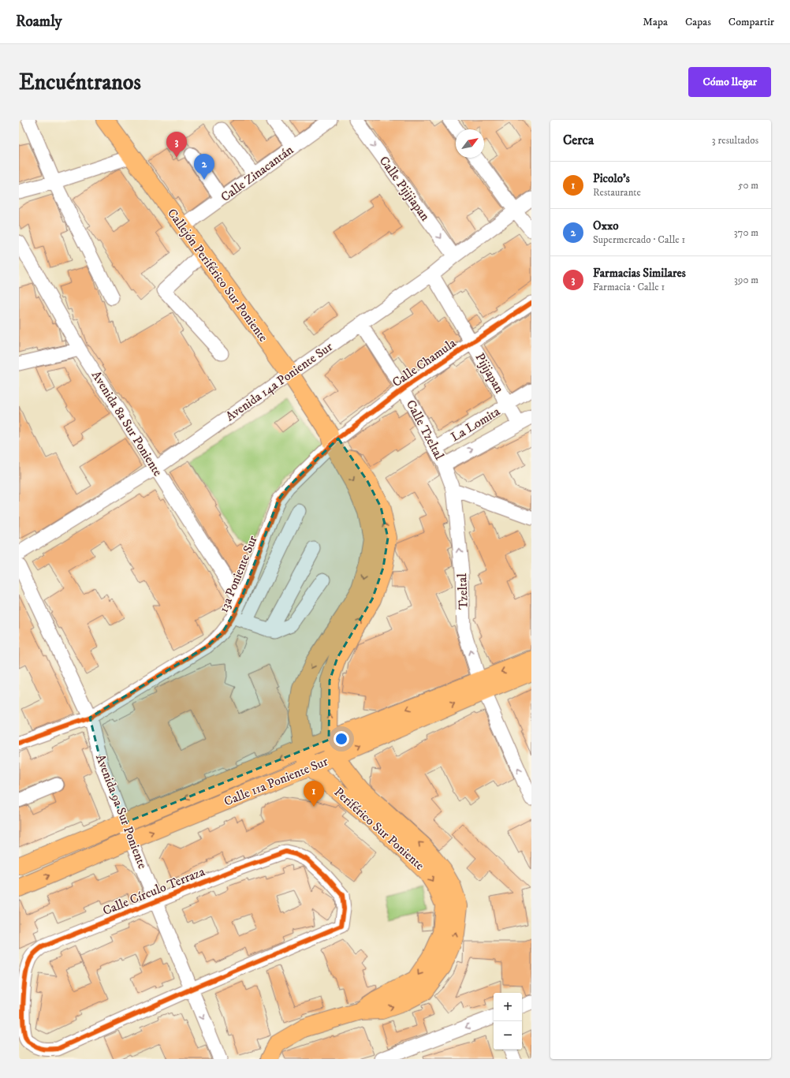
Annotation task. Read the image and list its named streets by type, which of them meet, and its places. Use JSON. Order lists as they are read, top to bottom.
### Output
{
  "streets": {
    "main road": ["Callejón Periférico Sur Poniente", "Calle 11a Poniente Sur", "Periférico Sur Poniente"],
    "street": [
      "Calle Zinacantán",
      "Calle Pijijiapan",
      "Calle Chamula",
      "Pijijapan",
      "Avenida 14a Poniente Sur",
      "Avenida 8a Sur Poniente",
      "La Lomita",
      "Calle Tzeltal",
      "13a Poniente Sur",
      "Tzeltal",
      "Avenida 9a Sur Poniente",
      "Calle Círculo Terraza"
    ]
  },
  "crossings": [
    ["Calle Zinacantán", "Callejón Periférico Sur Poniente"],
    ["Calle Pijijiapan", "Avenida 14a Poniente Sur"],
    ["Callejón Periférico Sur Poniente", "Calle Chamula"],
    ["Callejón Periférico Sur Poniente", "Avenida 14a Poniente Sur"],
    ["Callejón Periférico Sur Poniente", "13a Poniente Sur"],
    ["Callejón Periférico Sur Poniente", "Calle 11a Poniente Sur"],
    ["Callejón Periférico Sur Poniente", "Periférico Sur Poniente"],
    ["Calle Chamula", "Pijijapan"],
    ["Calle Chamula", "Calle Tzeltal"],
    ["Calle Chamula", "13a Poniente Sur"],
    ["Pijijapan", "Avenida 14a Poniente Sur"],
    ["Pijijapan", "La Lomita"],
    ["Avenida 14a Poniente Sur", "Avenida 8a Sur Poniente"],
    ["Avenida 14a Poniente Sur", "Calle Tzeltal"],
    ["Avenida 8a Sur Poniente", "13a Poniente Sur"],
    ["La Lomita", "Calle Tzeltal"],
    ["Calle Tzeltal", "Tzeltal"],
    ["13a Poniente Sur", "Avenida 9a Sur Poniente"],
    ["Tzeltal", "Calle 11a Poniente Sur"],
    ["Calle 11a Poniente Sur", "Avenida 9a Sur Poniente"],
    ["Calle 11a Poniente Sur", "Periférico Sur Poniente"],
    ["Avenida 9a Sur Poniente", "Calle Círculo Terraza"]
  ],
  "one_way": ["Tzeltal"],
  "north": "top right",
  "page": {
    "header": "Roamly",
    "nav": ["Mapa", "Capas", "Compartir"],
    "buttons": "Cómo llegar",
    "title": "Encuéntranos",
    "heading": ["Cerca", "3 resultados"],
    "pins": ["3", "2", "1"],
    "list": [
      {
        "mark": "1",
        "name": "Picolo's",
        "note": "Restaurante",
        "value": "50 m"
      },
      {
        "mark": "2",
        "name": "Oxxo",
        "note": "Supermercado · Calle 1",
        "value": "370 m"
      },
      {
        "mark": "3",
        "name": "Farmacias Similares",
        "note": "Farmacia · Calle 1",
        "value": "390 m"
      }
    ],
    "map_buttons": ["+", "−"]
  }
}
